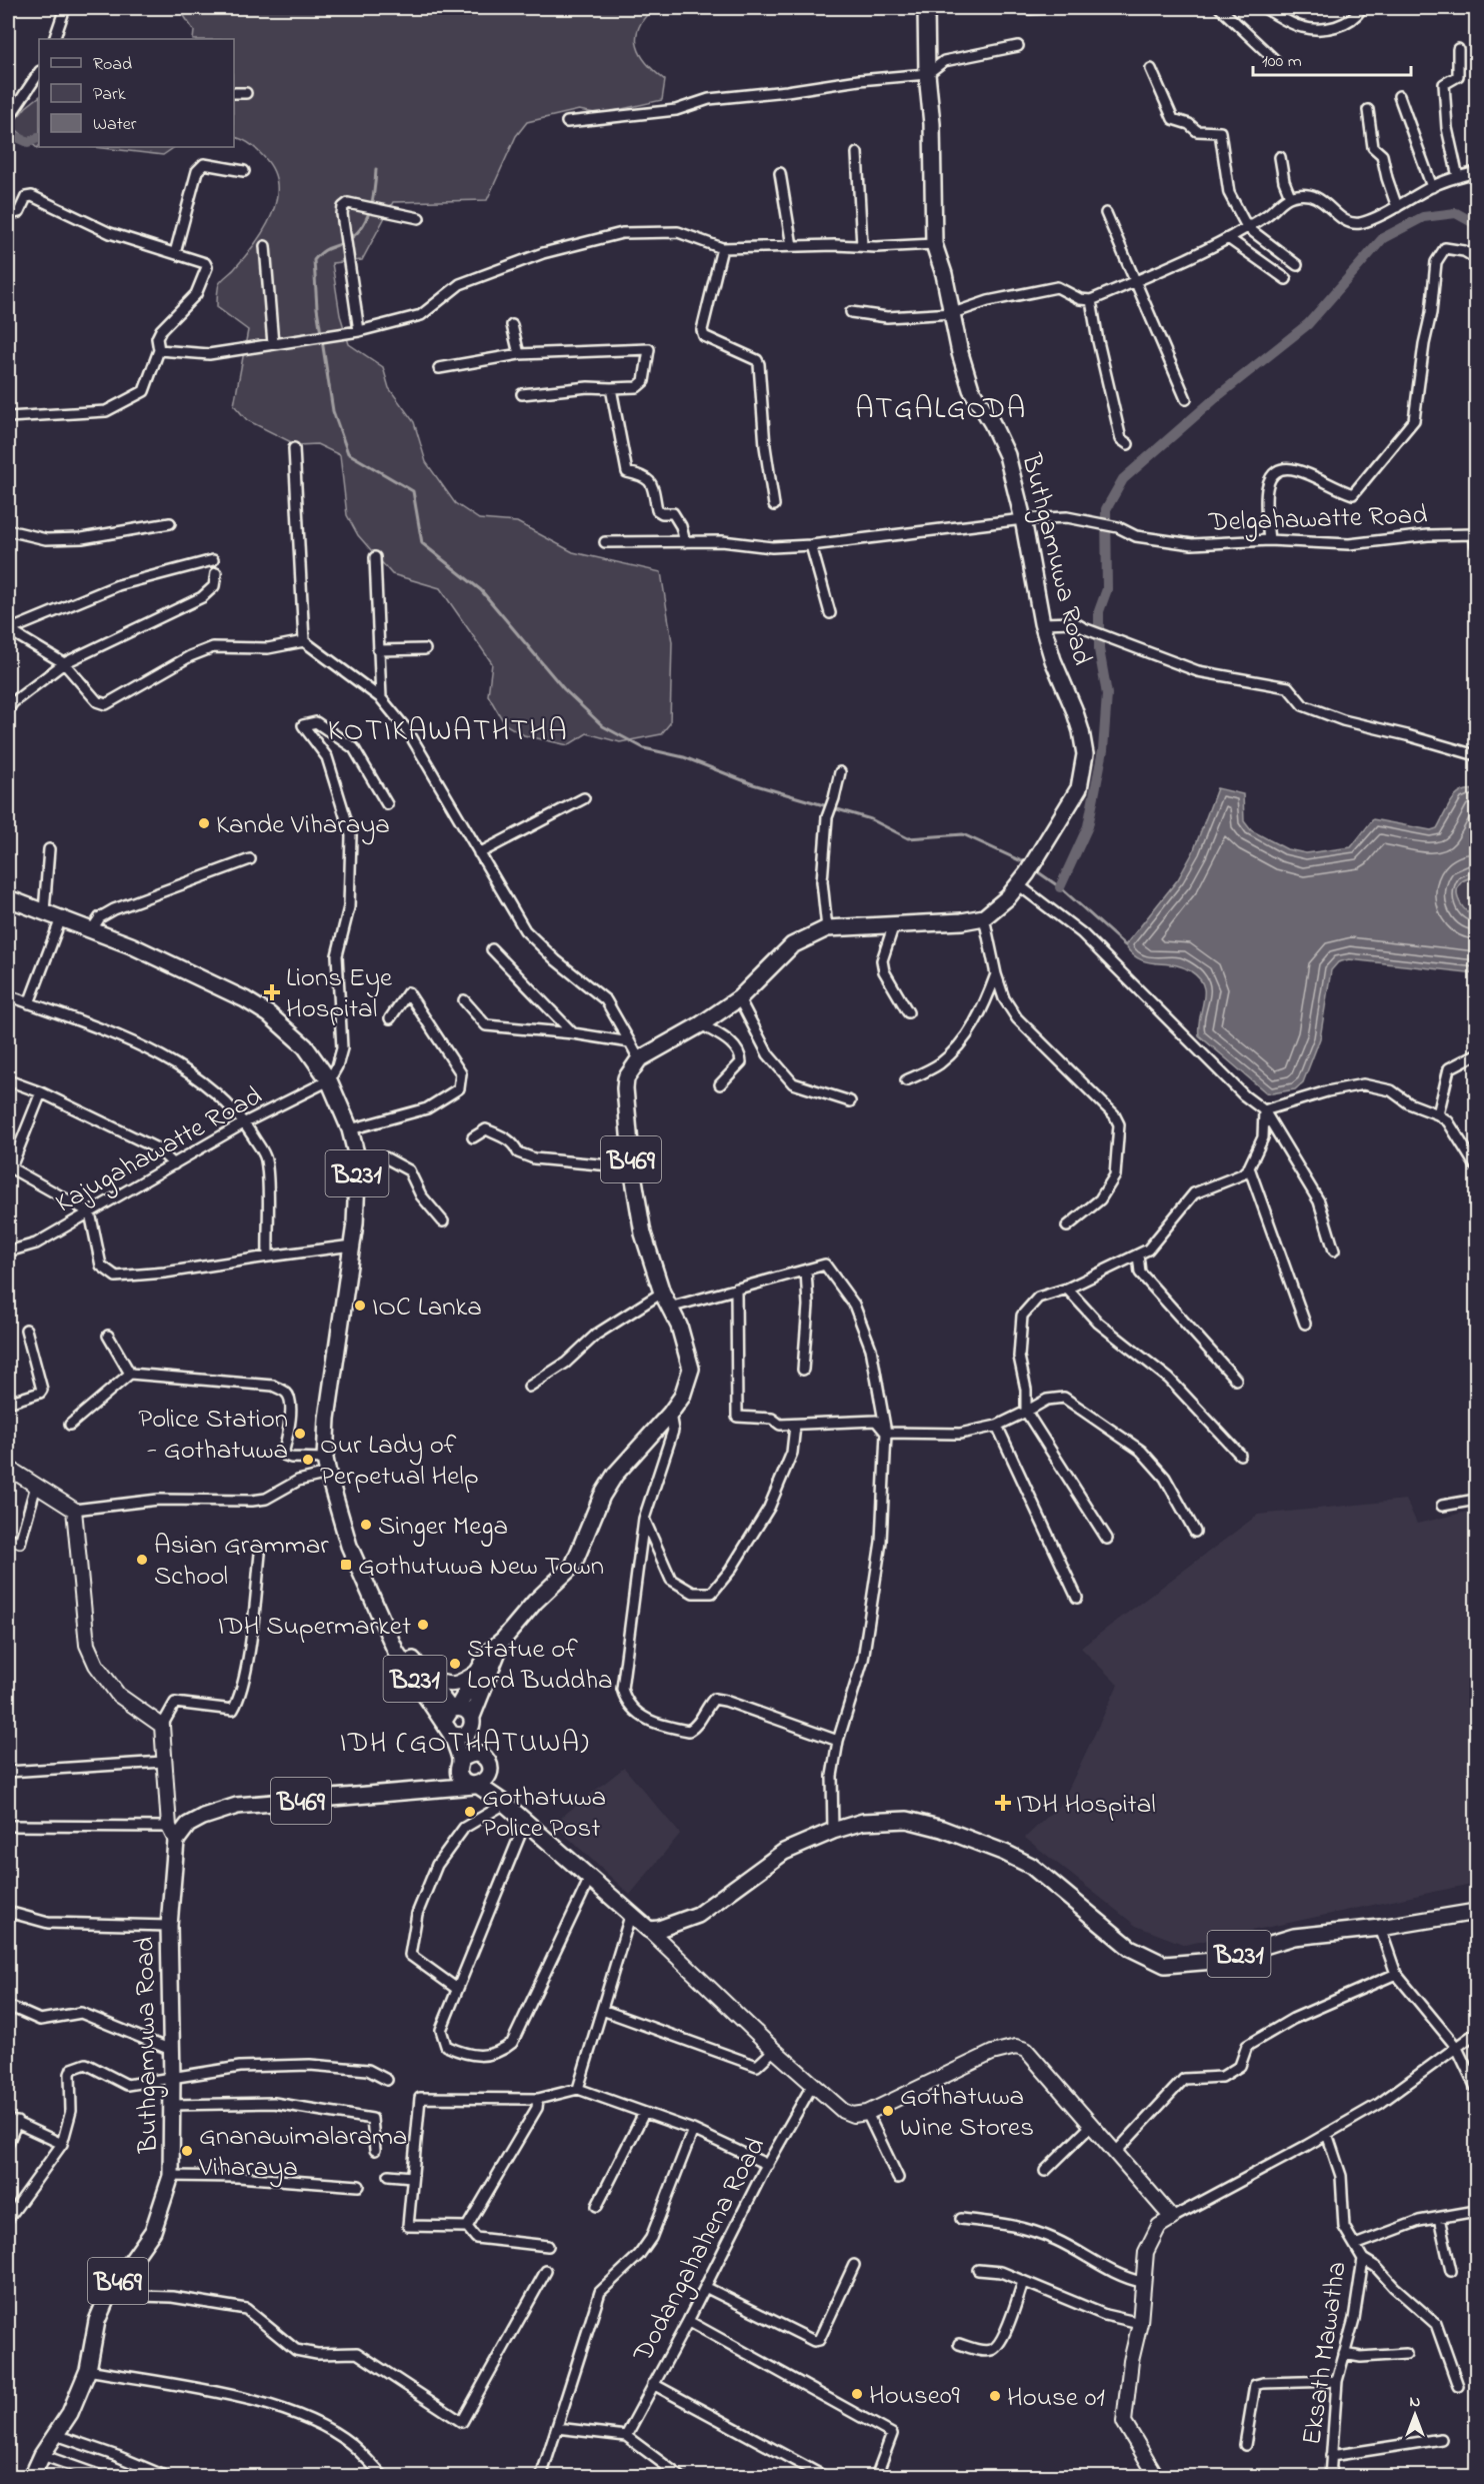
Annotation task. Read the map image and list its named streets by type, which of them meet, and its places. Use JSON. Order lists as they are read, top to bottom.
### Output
{
  "streets": {
    "main road": ["Buthgamuwa Road", "B469", "B231"],
    "street": [
      "Delgahawatte Road",
      "Kajugahawatte Road",
      "Dodangahahena Road",
      "Eksath Mawatha"
    ]
  },
  "crossings": [
    ["Delgahawatte Road", "Buthgamuwa Road"],
    ["Buthgamuwa Road", "B469"],
    ["Kajugahawatte Road", "B231"],
    ["B469", "B231"]
  ],
  "districts": ["ATGALGODA", "KOTIKAWATHTHA", "IDH (GOTHATUWA)"],
  "places": {
    "other": [
      "Kande Viharaya",
      "IOC Lanka",
      "Police Station - Gothatuwa",
      "Our Lady of Perpetual Help",
      "Singer Mega",
      "Asian Grammar School",
      "IDH Supermarket",
      "Statue of Lord Buddha",
      "Gothatuwa Police Post",
      "Gothatuwa Wine Stores",
      "Gnanawimalarama Viharaya",
      "House09",
      "House 01"
    ],
    "health": ["Lions Eye Hospital", "IDH Hospital"],
    "transit": ["Gothutuwa New Town"]
  },
  "legend": ["Road", "Park", "Water"],
  "scale_bar": "100 m",
  "north": "top"
}
